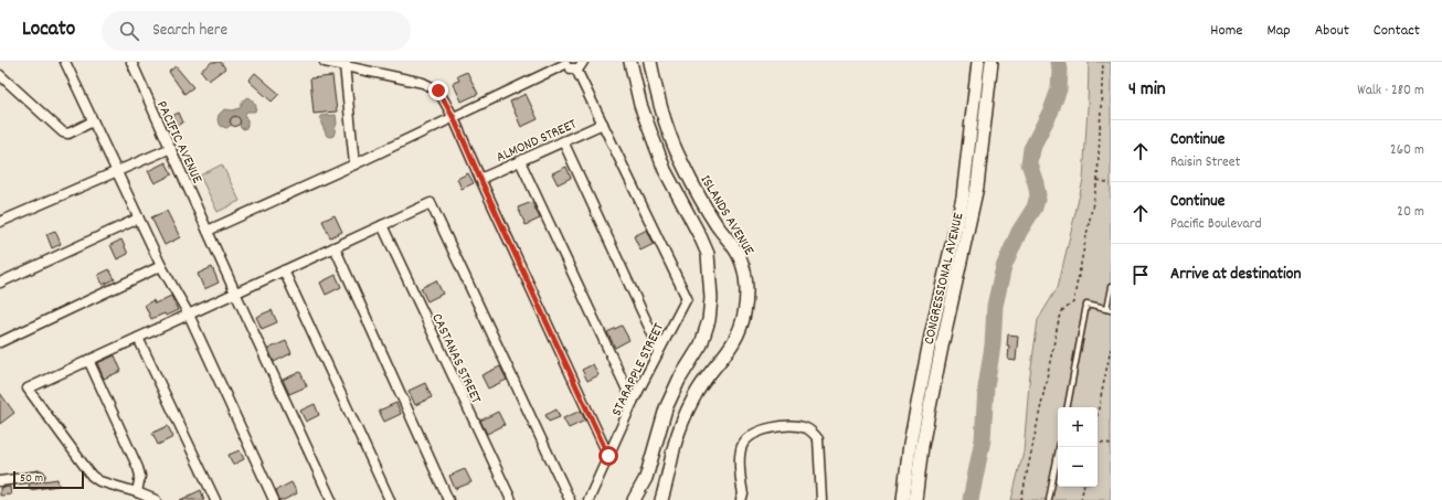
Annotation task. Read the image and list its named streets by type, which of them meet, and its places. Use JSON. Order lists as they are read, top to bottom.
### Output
{
  "streets": {
    "street": [
      "ALMOND STREET",
      "PACIFIC AVENUE",
      "ISLANDS AVENUE",
      "CONGRESSIONAL AVENUE",
      "CASTANAS STREET",
      "STARAPPLE STREET"
    ]
  },
  "crossings": [
    ["ALMOND STREET", "STARAPPLE STREET"]
  ],
  "scale_bar": "50 m",
  "page": {
    "header": "Locato",
    "search": "Search here",
    "nav": [
      "Home",
      "Map",
      "About",
      "Contact"
    ],
    "heading": ["4 min", "Walk · 280 m"],
    "list": [
      ["Continue", "Raisin Street", "260 m"],
      ["Continue", "Pacific Boulevard", "20 m"],
      "Arrive at destination"
    ],
    "map_buttons": ["+", "−"],
    "scale": "50 m"
  }
}
